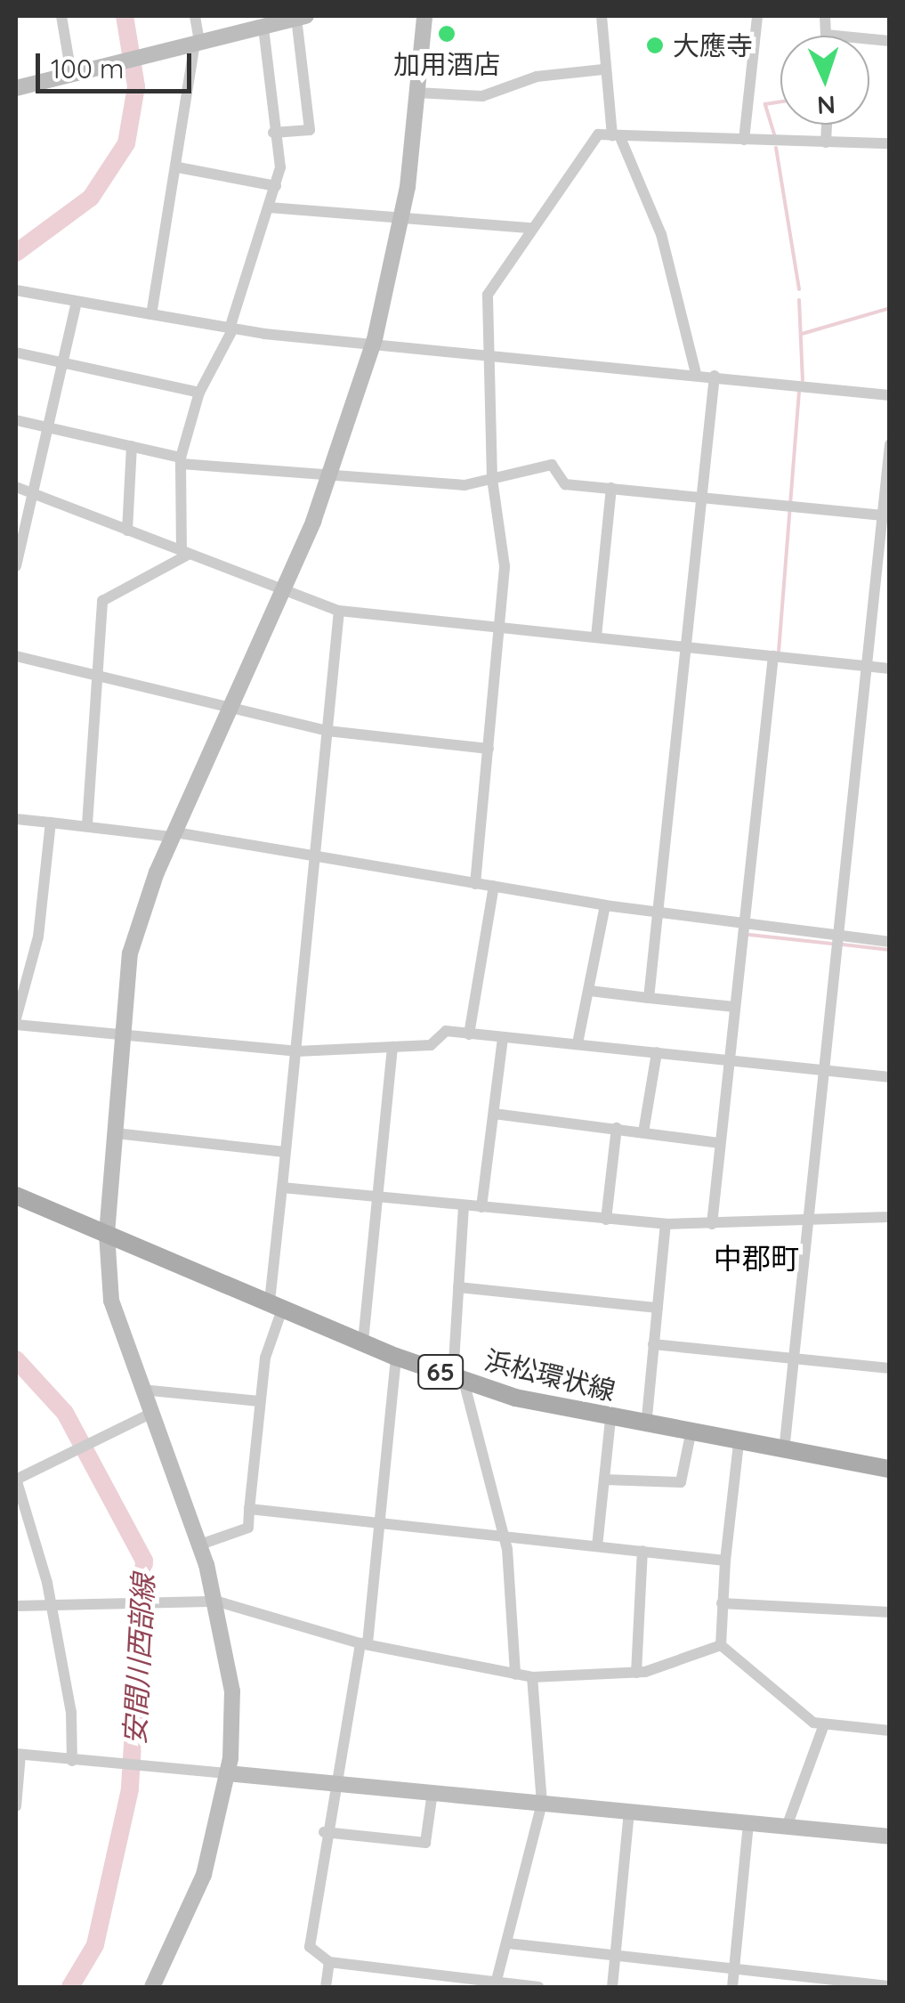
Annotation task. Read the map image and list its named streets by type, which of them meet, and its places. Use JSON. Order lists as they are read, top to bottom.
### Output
{
  "streets": {
    "main road": ["65", "浜松環状線"]
  },
  "districts": ["中郡町"],
  "water": ["安間川西部線"],
  "places": ["加用酒店", "大應寺"],
  "scale_bar": "100 m",
  "north": "bottom"
}
